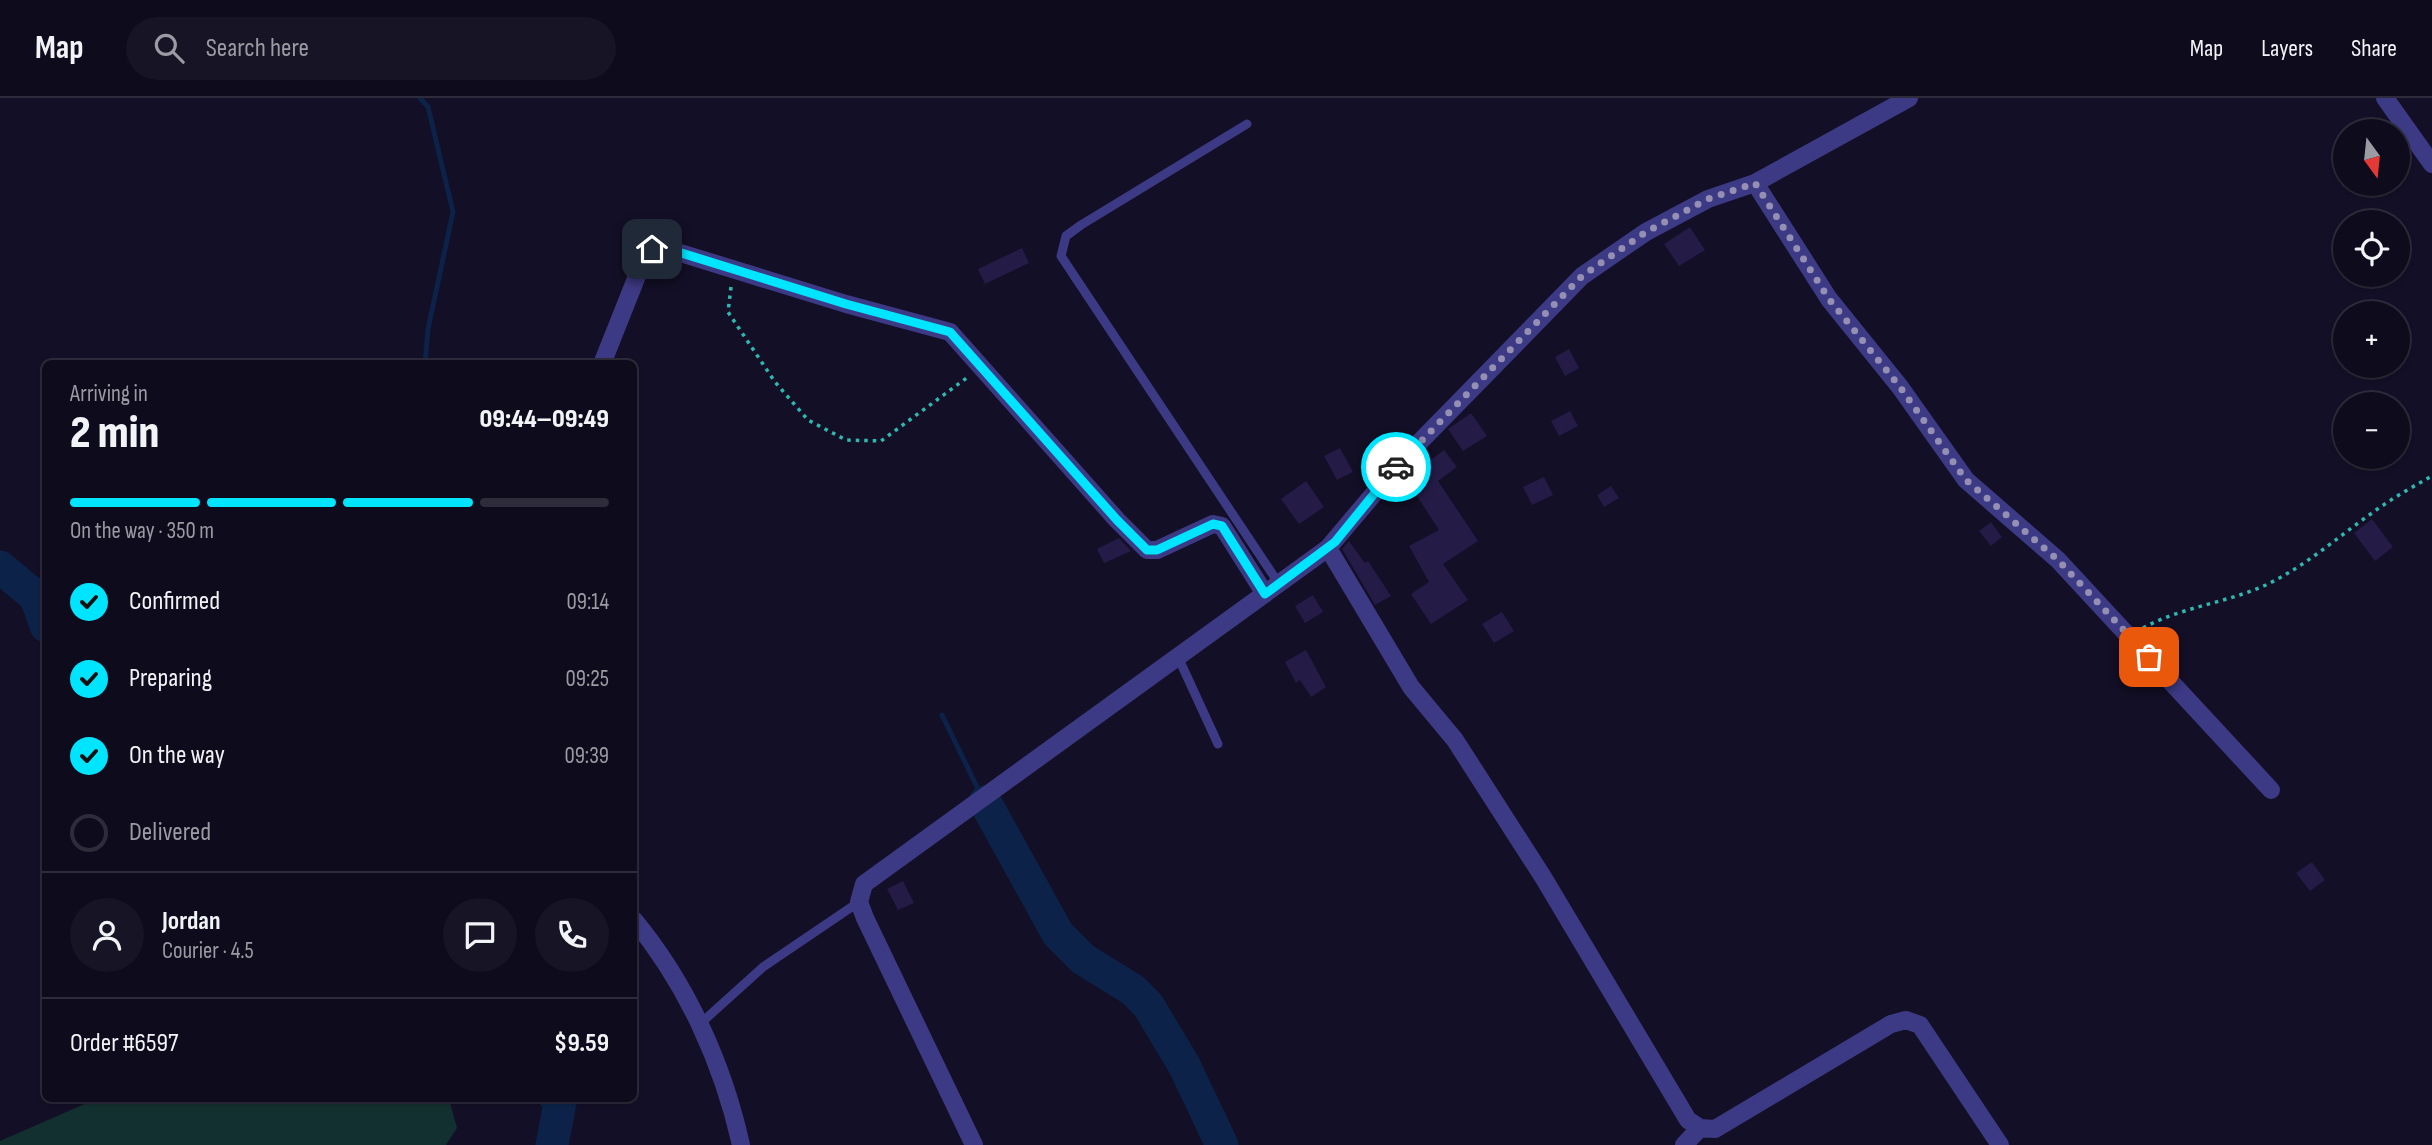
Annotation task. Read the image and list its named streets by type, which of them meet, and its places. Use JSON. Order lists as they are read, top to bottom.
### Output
{
  "north": "bottom",
  "page": {
    "header": "Map",
    "search": "Search here",
    "nav": ["Map", "Layers", "Share"],
    "map_buttons": ["+", "−"],
    "heading": ["2 min", "Arriving in", "09:44–09:49"],
    "panel": [
      "Jordan",
      "Courier · 4.5",
      "Order #6597",
      "$9.59"
    ],
    "bar": "On the way · 350 m",
    "list": [
      ["Confirmed", "09:14"],
      ["Preparing", "09:25"],
      ["On the way", "09:39"],
      "Delivered"
    ]
  }
}
